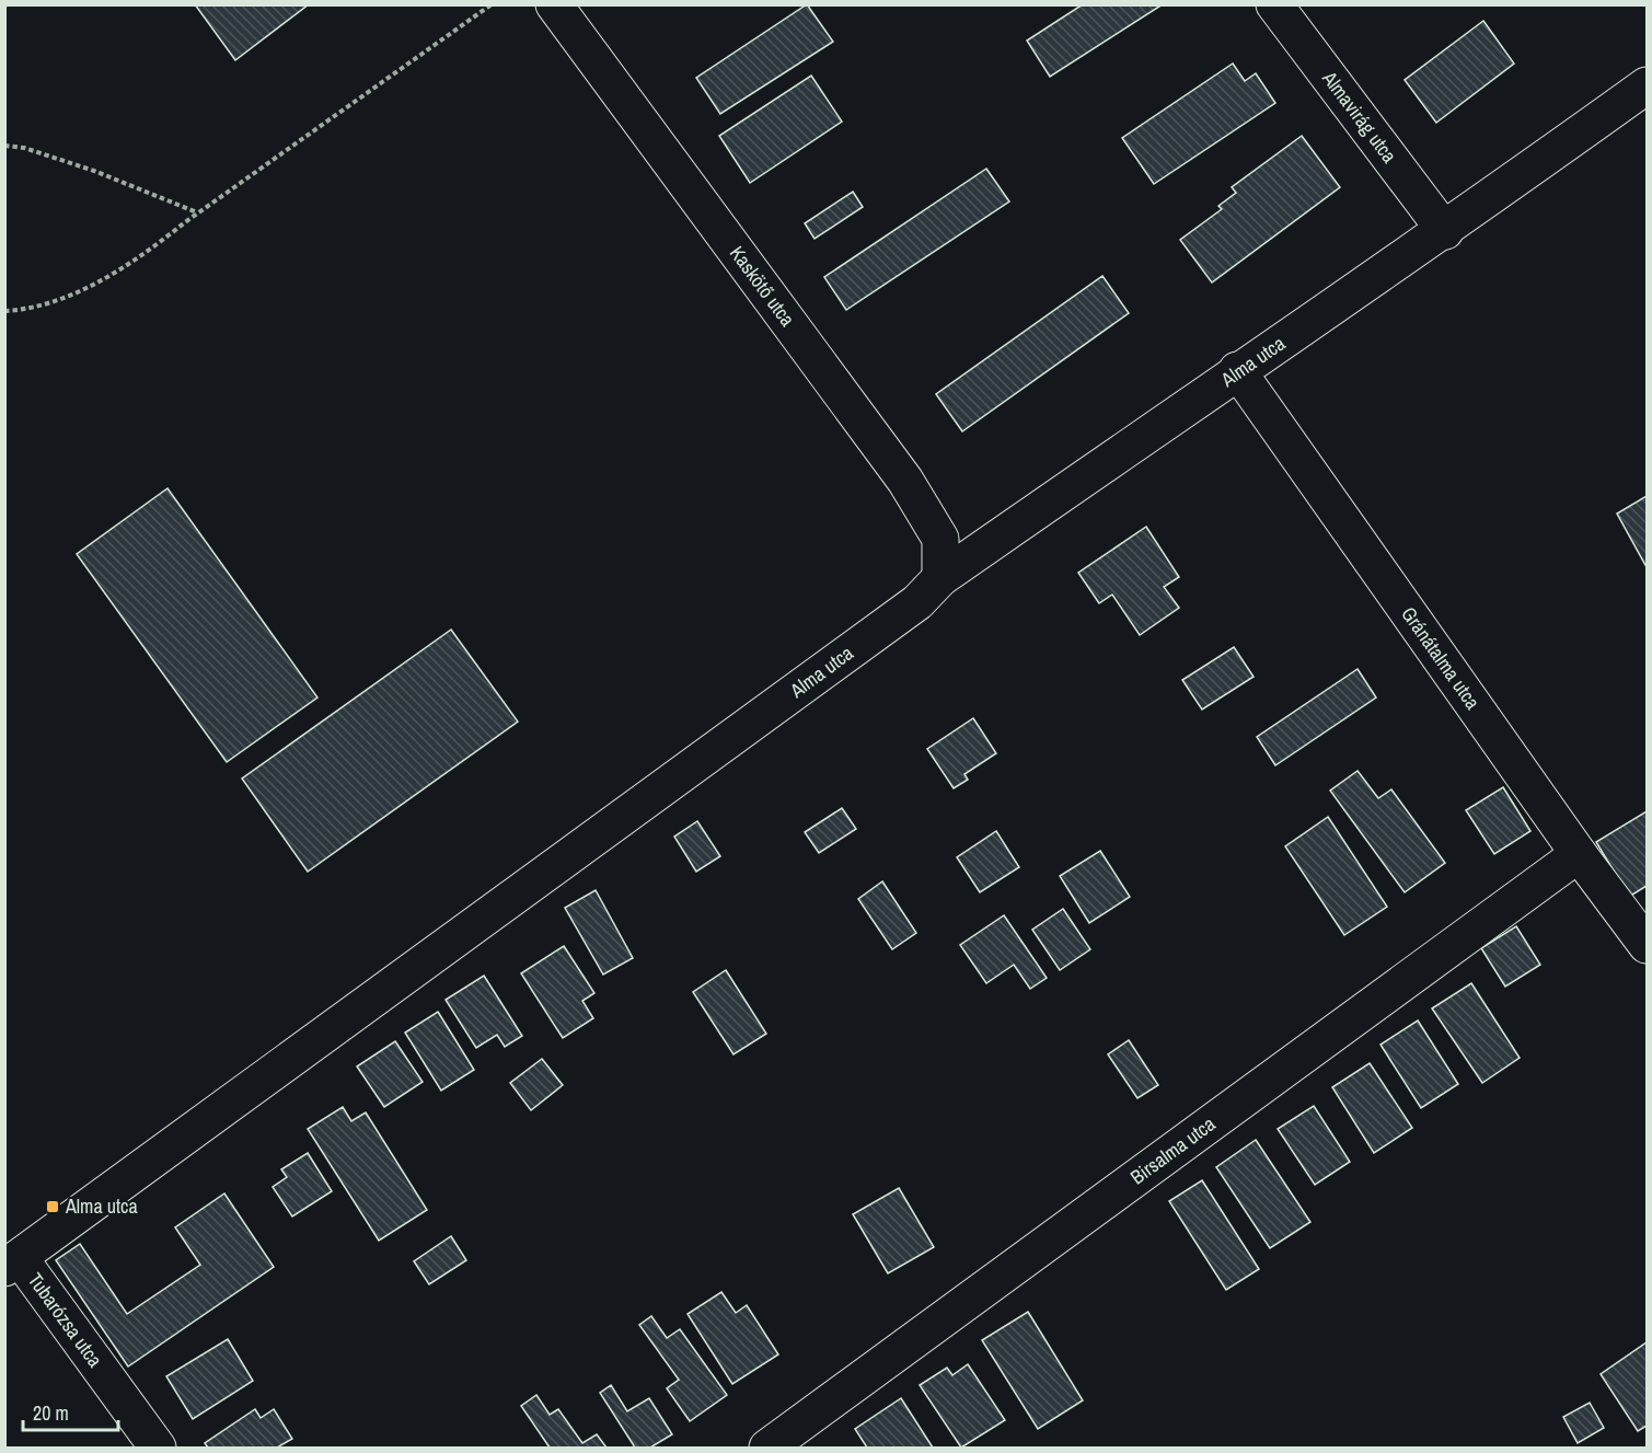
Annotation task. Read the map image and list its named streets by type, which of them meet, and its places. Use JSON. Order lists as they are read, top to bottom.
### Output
{
  "streets": {
    "street": [
      "Almavirág utca",
      "Kaskötő utca",
      "Alma utca",
      "Gránátalma utca",
      "Birsalma utca",
      "Tubarózsa utca"
    ]
  },
  "crossings": [
    ["Almavirág utca", "Alma utca"],
    ["Kaskötő utca", "Alma utca"],
    ["Alma utca", "Gránátalma utca"],
    ["Alma utca", "Tubarózsa utca"],
    ["Gránátalma utca", "Birsalma utca"]
  ],
  "places": {
    "transit": ["Alma utca"]
  },
  "scale_bar": "20 m"
}
